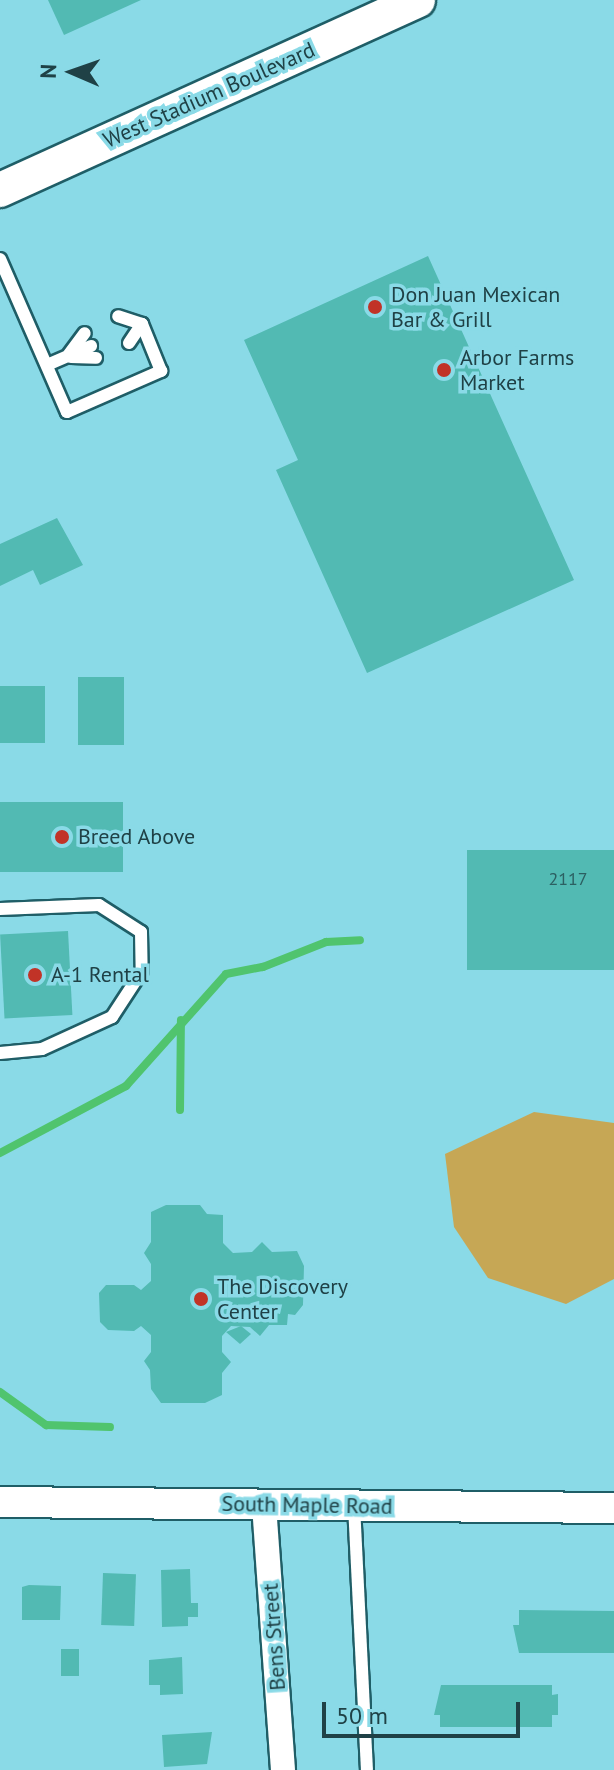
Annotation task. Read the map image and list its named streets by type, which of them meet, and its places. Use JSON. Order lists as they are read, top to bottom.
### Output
{
  "streets": {
    "main road": ["West Stadium Boulevard"],
    "street": ["South Maple Road", "Bens Street"]
  },
  "crossings": [
    ["South Maple Road", "Bens Street"]
  ],
  "places": [
    "Don Juan Mexican Bar & Grill",
    "Arbor Farms Market",
    "Breed Above",
    "A-1 Rental",
    "The Discovery Center"
  ],
  "house_numbers": ["2117"],
  "scale_bar": "50 m",
  "north": "left"
}
